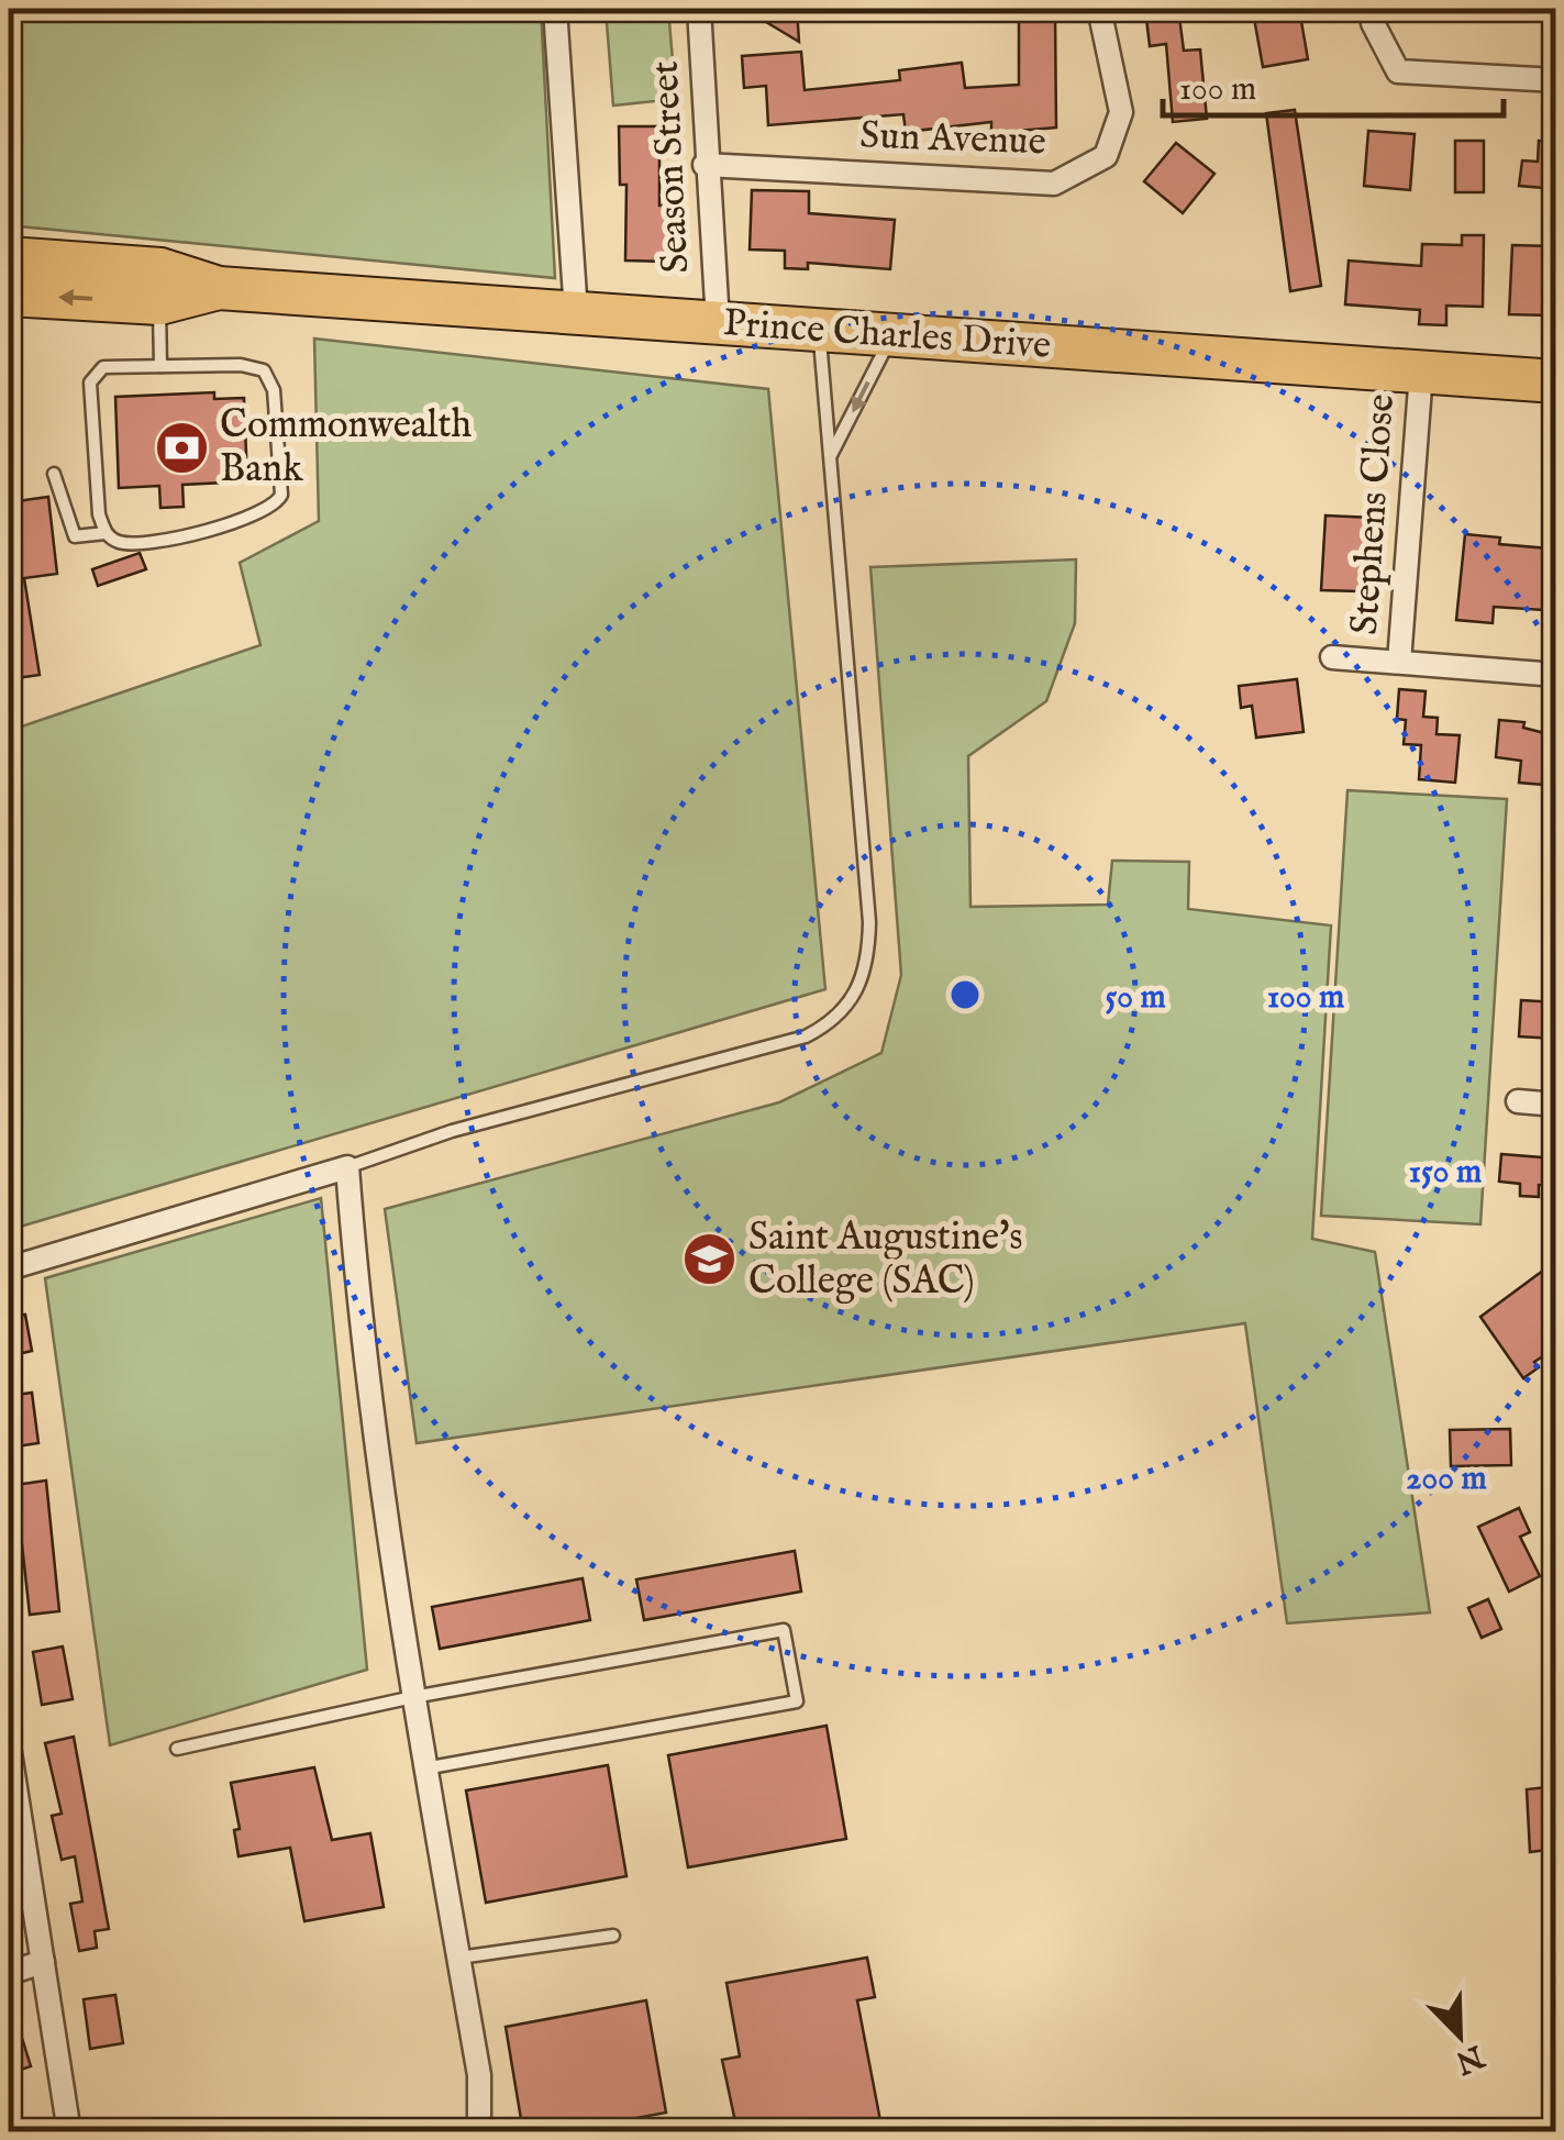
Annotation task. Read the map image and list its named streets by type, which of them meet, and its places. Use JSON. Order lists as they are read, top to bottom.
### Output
{
  "streets": {
    "highway": ["Prince Charles Drive"],
    "street": ["Sun Avenue", "Season Street", "Stephens Close"]
  },
  "crossings": [
    ["Sun Avenue", "Season Street"],
    ["Season Street", "Prince Charles Drive"],
    ["Prince Charles Drive", "Stephens Close"]
  ],
  "places": {
    "bank": ["Commonwealth Bank"],
    "school or university": ["Saint Augustine's College (SAC)"]
  },
  "scale_bar": "100 m",
  "north": "bottom right",
  "rings": [
    "50 m",
    "100 m",
    "150 m",
    "200 m"
  ]
}
